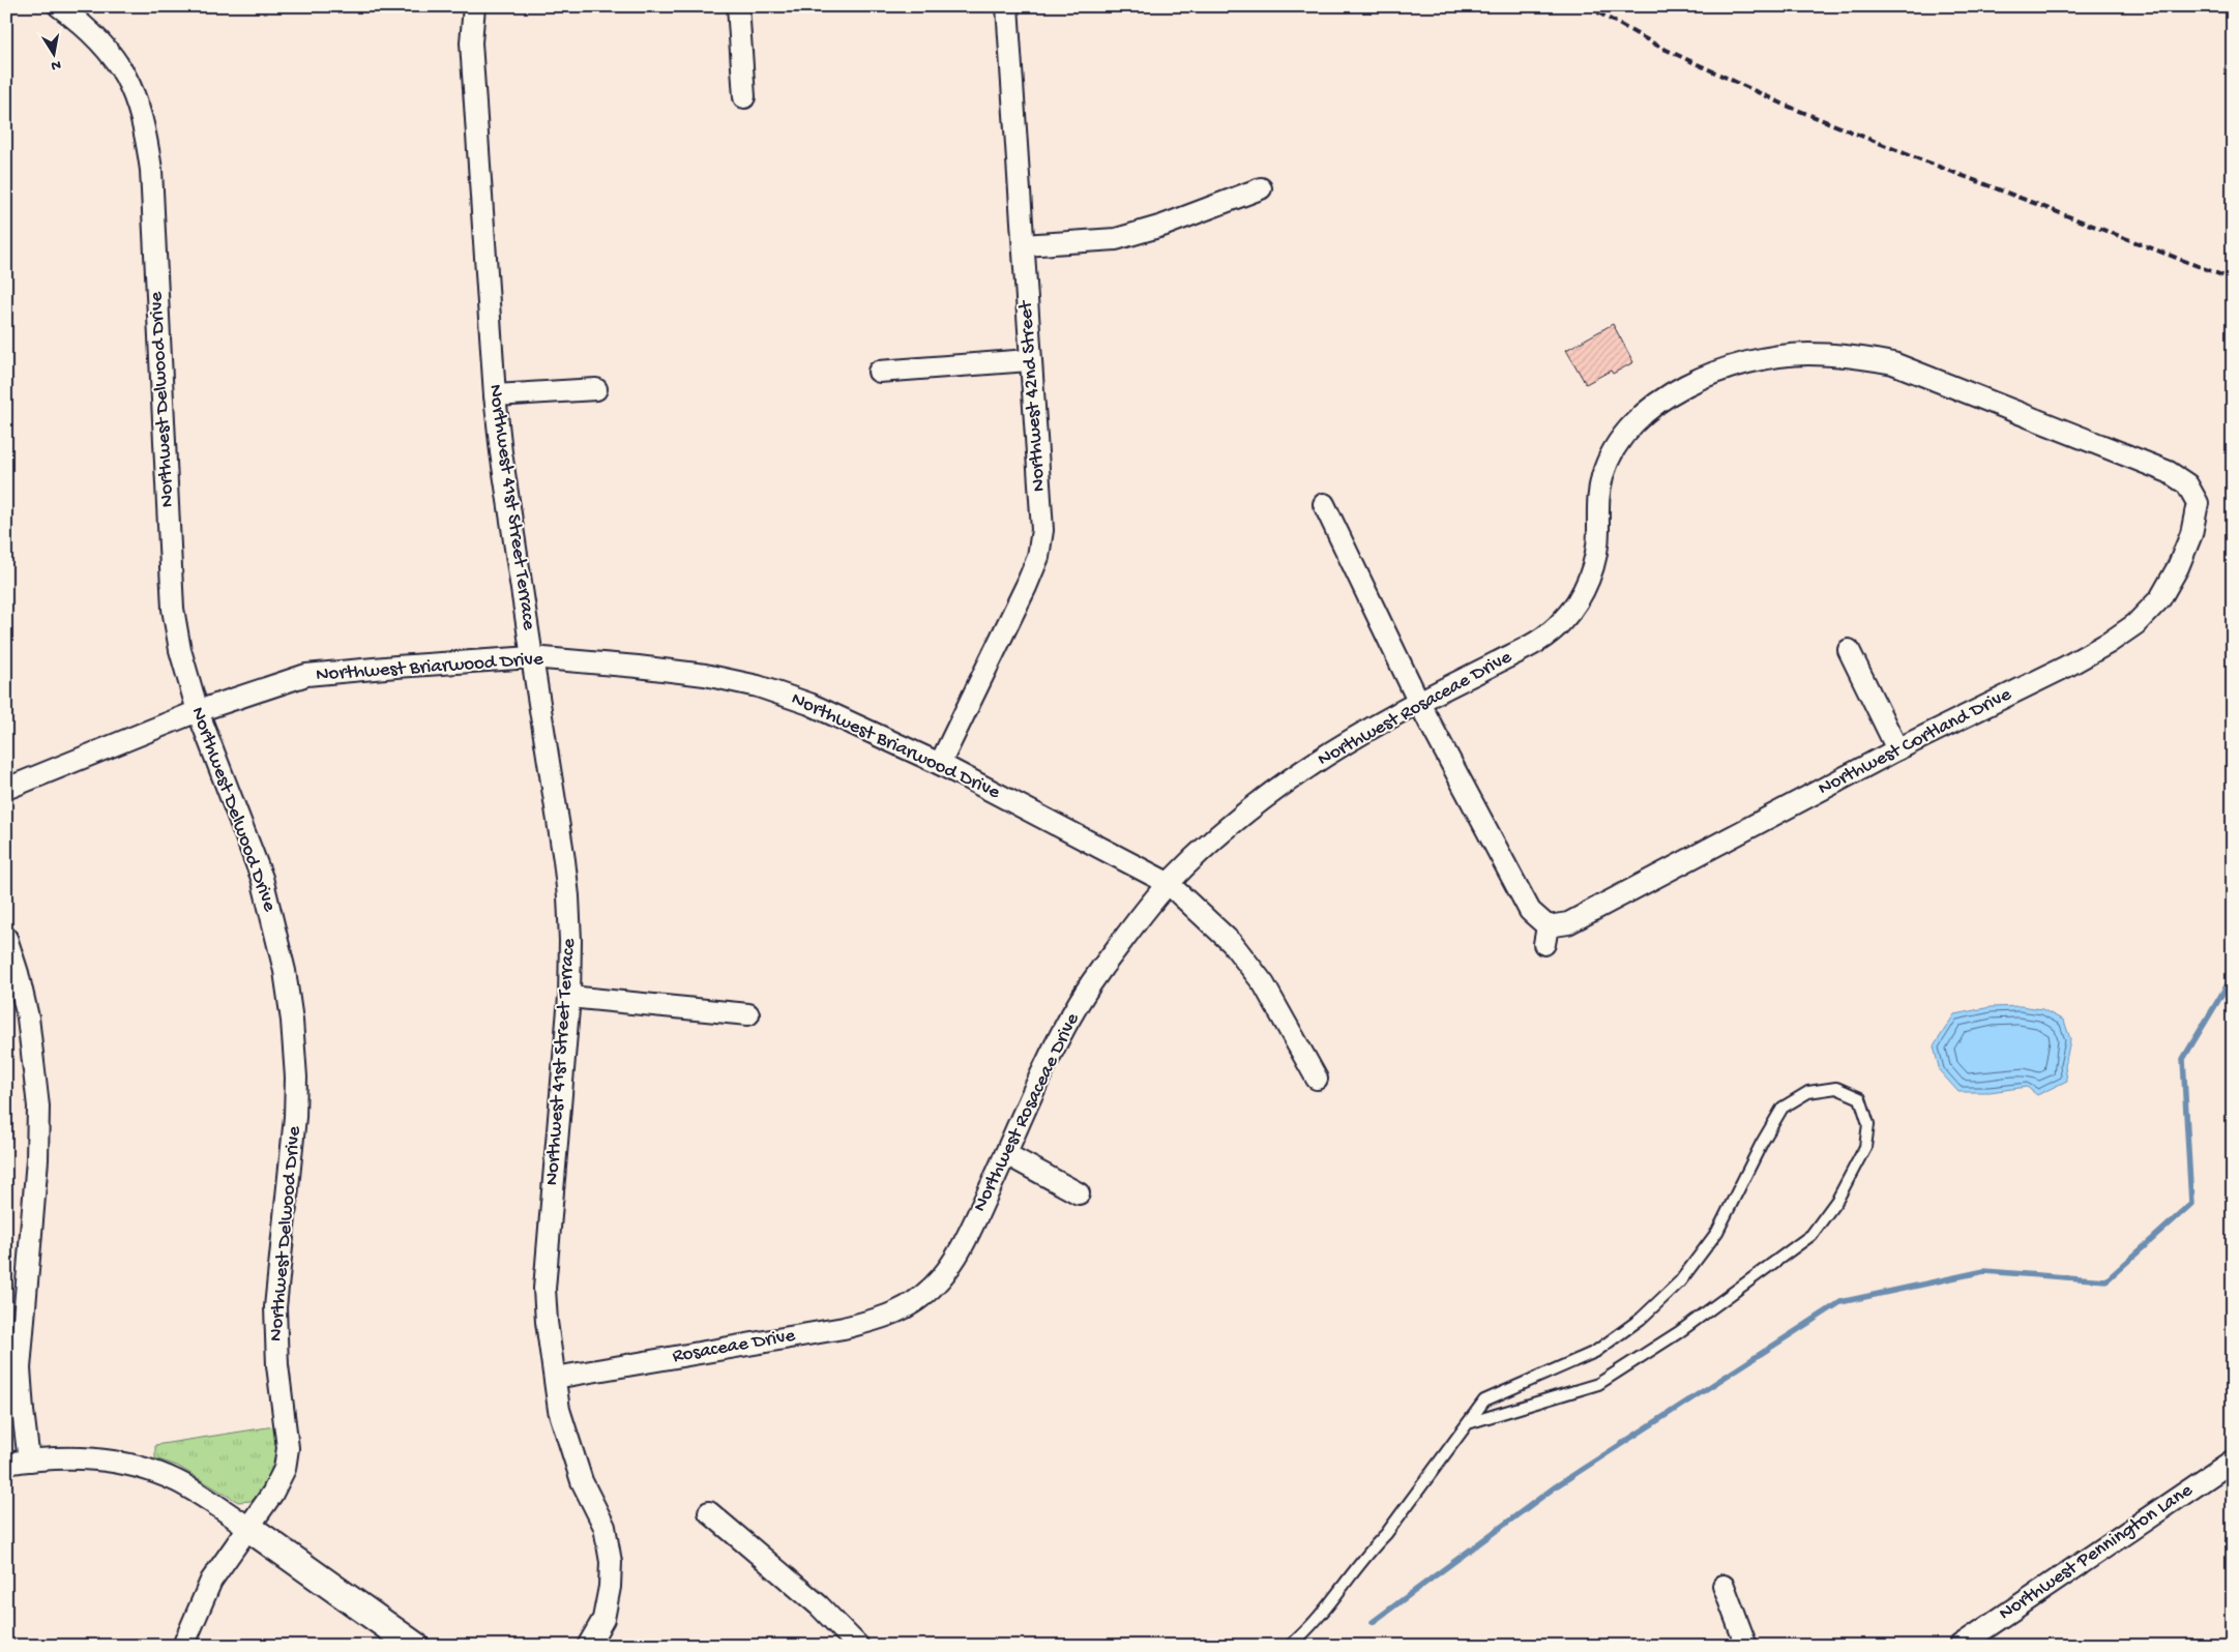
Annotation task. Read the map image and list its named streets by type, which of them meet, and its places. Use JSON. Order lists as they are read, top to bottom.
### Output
{
  "streets": {
    "street": [
      "Northwest 42nd Street",
      "Northwest Delwood Drive",
      "Northwest 41st Street Terrace",
      "Northwest Briarwood Drive",
      "Northwest Rosaceae Drive",
      "Northwest Cortland Drive",
      "Rosaceae Drive",
      "Northwest Pennington Lane"
    ]
  },
  "crossings": [
    ["Northwest 42nd Street", "Northwest Briarwood Drive"],
    ["Northwest Delwood Drive", "Northwest Briarwood Drive"],
    ["Northwest 41st Street Terrace", "Northwest Briarwood Drive"],
    ["Northwest 41st Street Terrace", "Rosaceae Drive"],
    ["Northwest Briarwood Drive", "Northwest Rosaceae Drive"],
    ["Northwest Rosaceae Drive", "Northwest Cortland Drive"],
    ["Northwest Rosaceae Drive", "Rosaceae Drive"]
  ],
  "north": "bottom"
}
